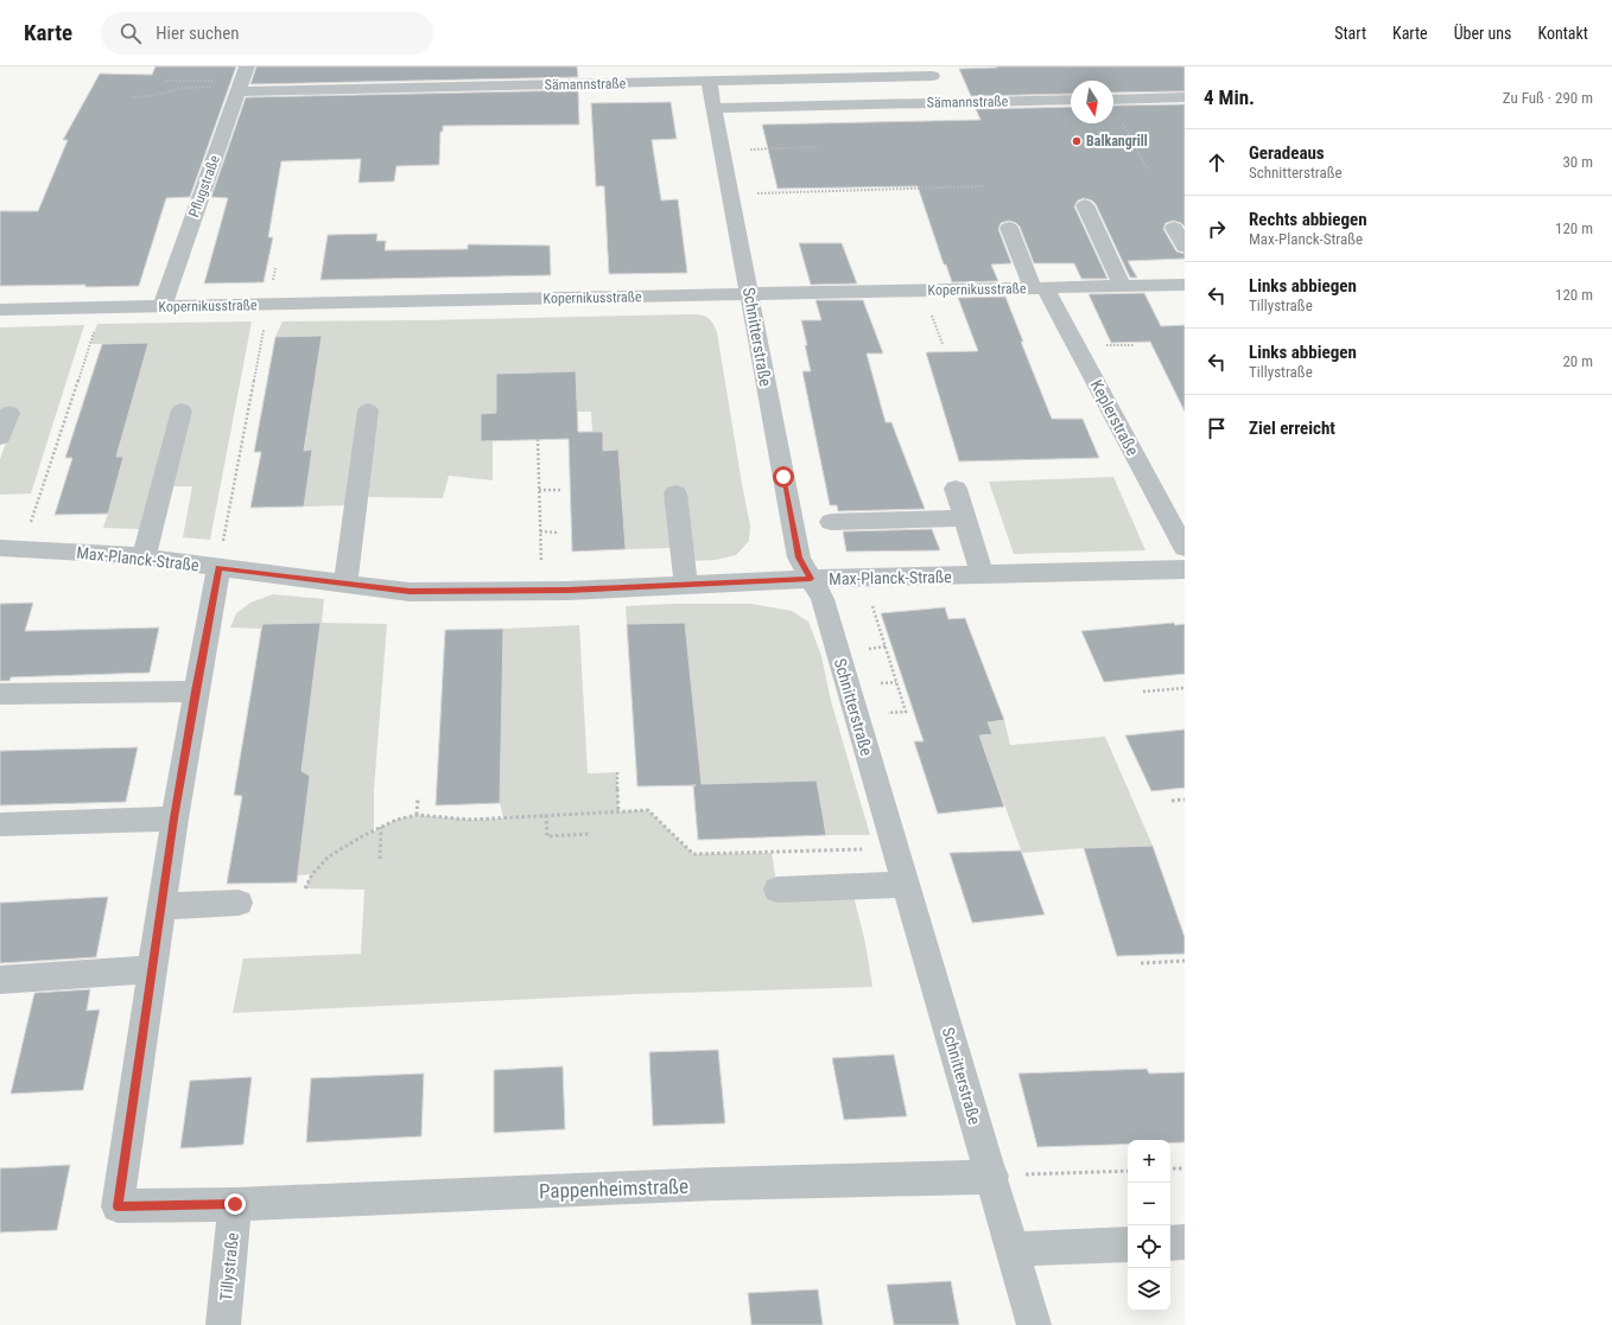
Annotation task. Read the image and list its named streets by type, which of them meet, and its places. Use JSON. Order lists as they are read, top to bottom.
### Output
{
  "streets": {
    "street": [
      "Sämannstraße",
      "Pflugstraße",
      "Kopernikusstraße",
      "Schnitterstraße",
      "Keplerstraße",
      "Max-Planck-Straße",
      "Pappenheimstraße",
      "Tillystraße"
    ]
  },
  "crossings": [
    ["Sämannstraße", "Pflugstraße"],
    ["Sämannstraße", "Schnitterstraße"],
    ["Pflugstraße", "Kopernikusstraße"],
    ["Kopernikusstraße", "Schnitterstraße"],
    ["Kopernikusstraße", "Keplerstraße"],
    ["Schnitterstraße", "Max-Planck-Straße"],
    ["Schnitterstraße", "Pappenheimstraße"],
    ["Pappenheimstraße", "Tillystraße"]
  ],
  "places": ["Balkangrill"],
  "north": "bottom",
  "page": {
    "header": "Karte",
    "search": "Hier suchen",
    "nav": [
      "Start",
      "Karte",
      "Über uns",
      "Kontakt"
    ],
    "heading": ["4 Min.", "Zu Fuß · 290 m"],
    "list": [
      ["Geradeaus", "Schnitterstraße", "30 m"],
      ["Rechts abbiegen", "Max-Planck-Straße", "120 m"],
      ["Links abbiegen", "Tillystraße", "120 m"],
      ["Links abbiegen", "Tillystraße", "20 m"],
      "Ziel erreicht"
    ],
    "map_buttons": ["+", "−"]
  }
}
